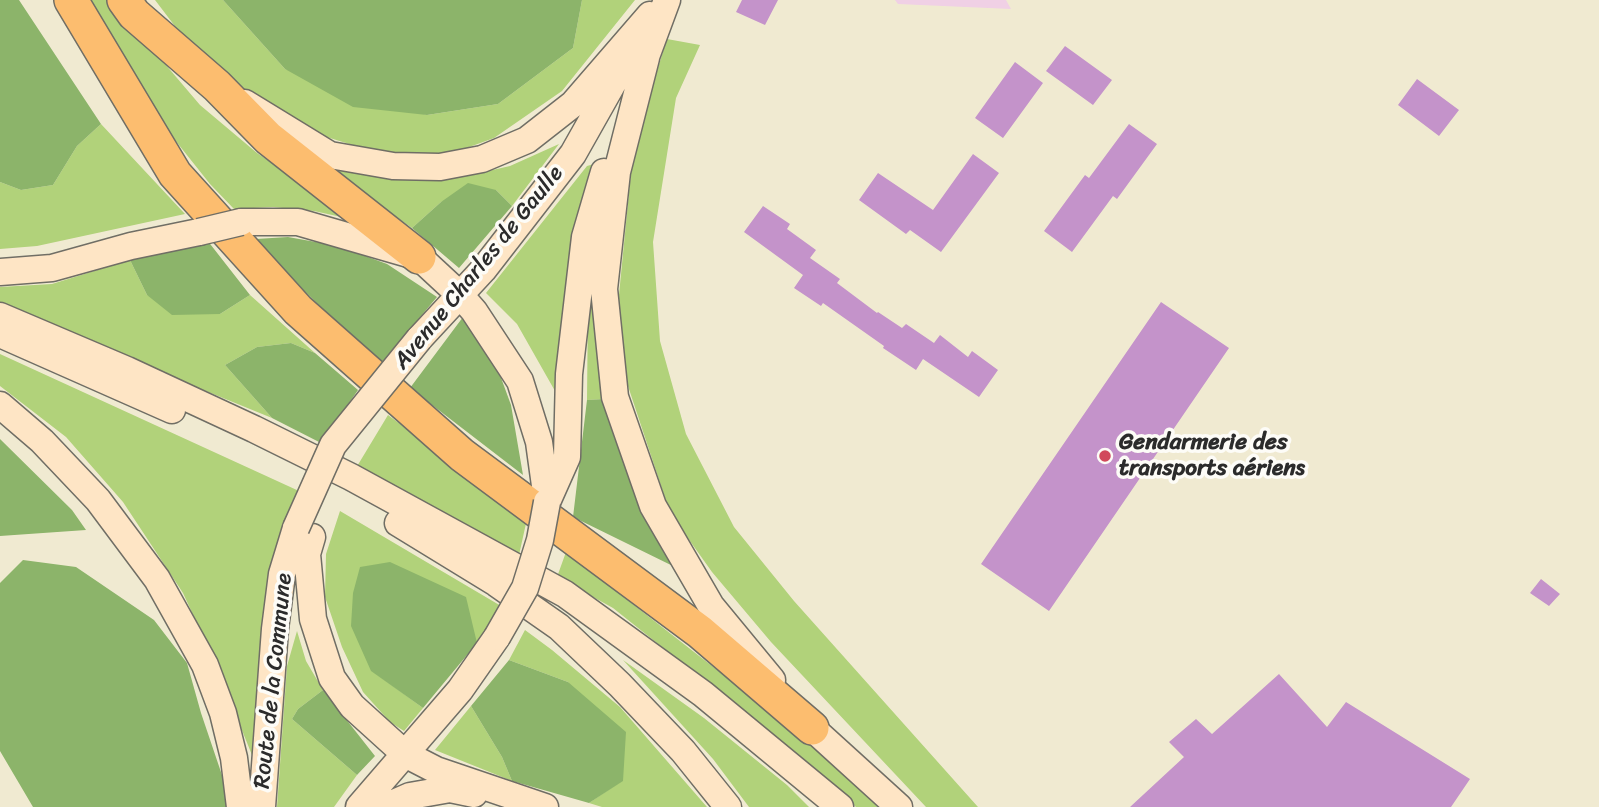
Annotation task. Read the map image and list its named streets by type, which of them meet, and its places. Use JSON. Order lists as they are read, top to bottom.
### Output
{
  "streets": {
    "main road": ["Avenue Charles de Gaulle", "Route de la Commune"]
  },
  "crossings": [
    ["Avenue Charles de Gaulle", "Route de la Commune"]
  ],
  "places": ["Gendarmerie des transports aériens"]
}
